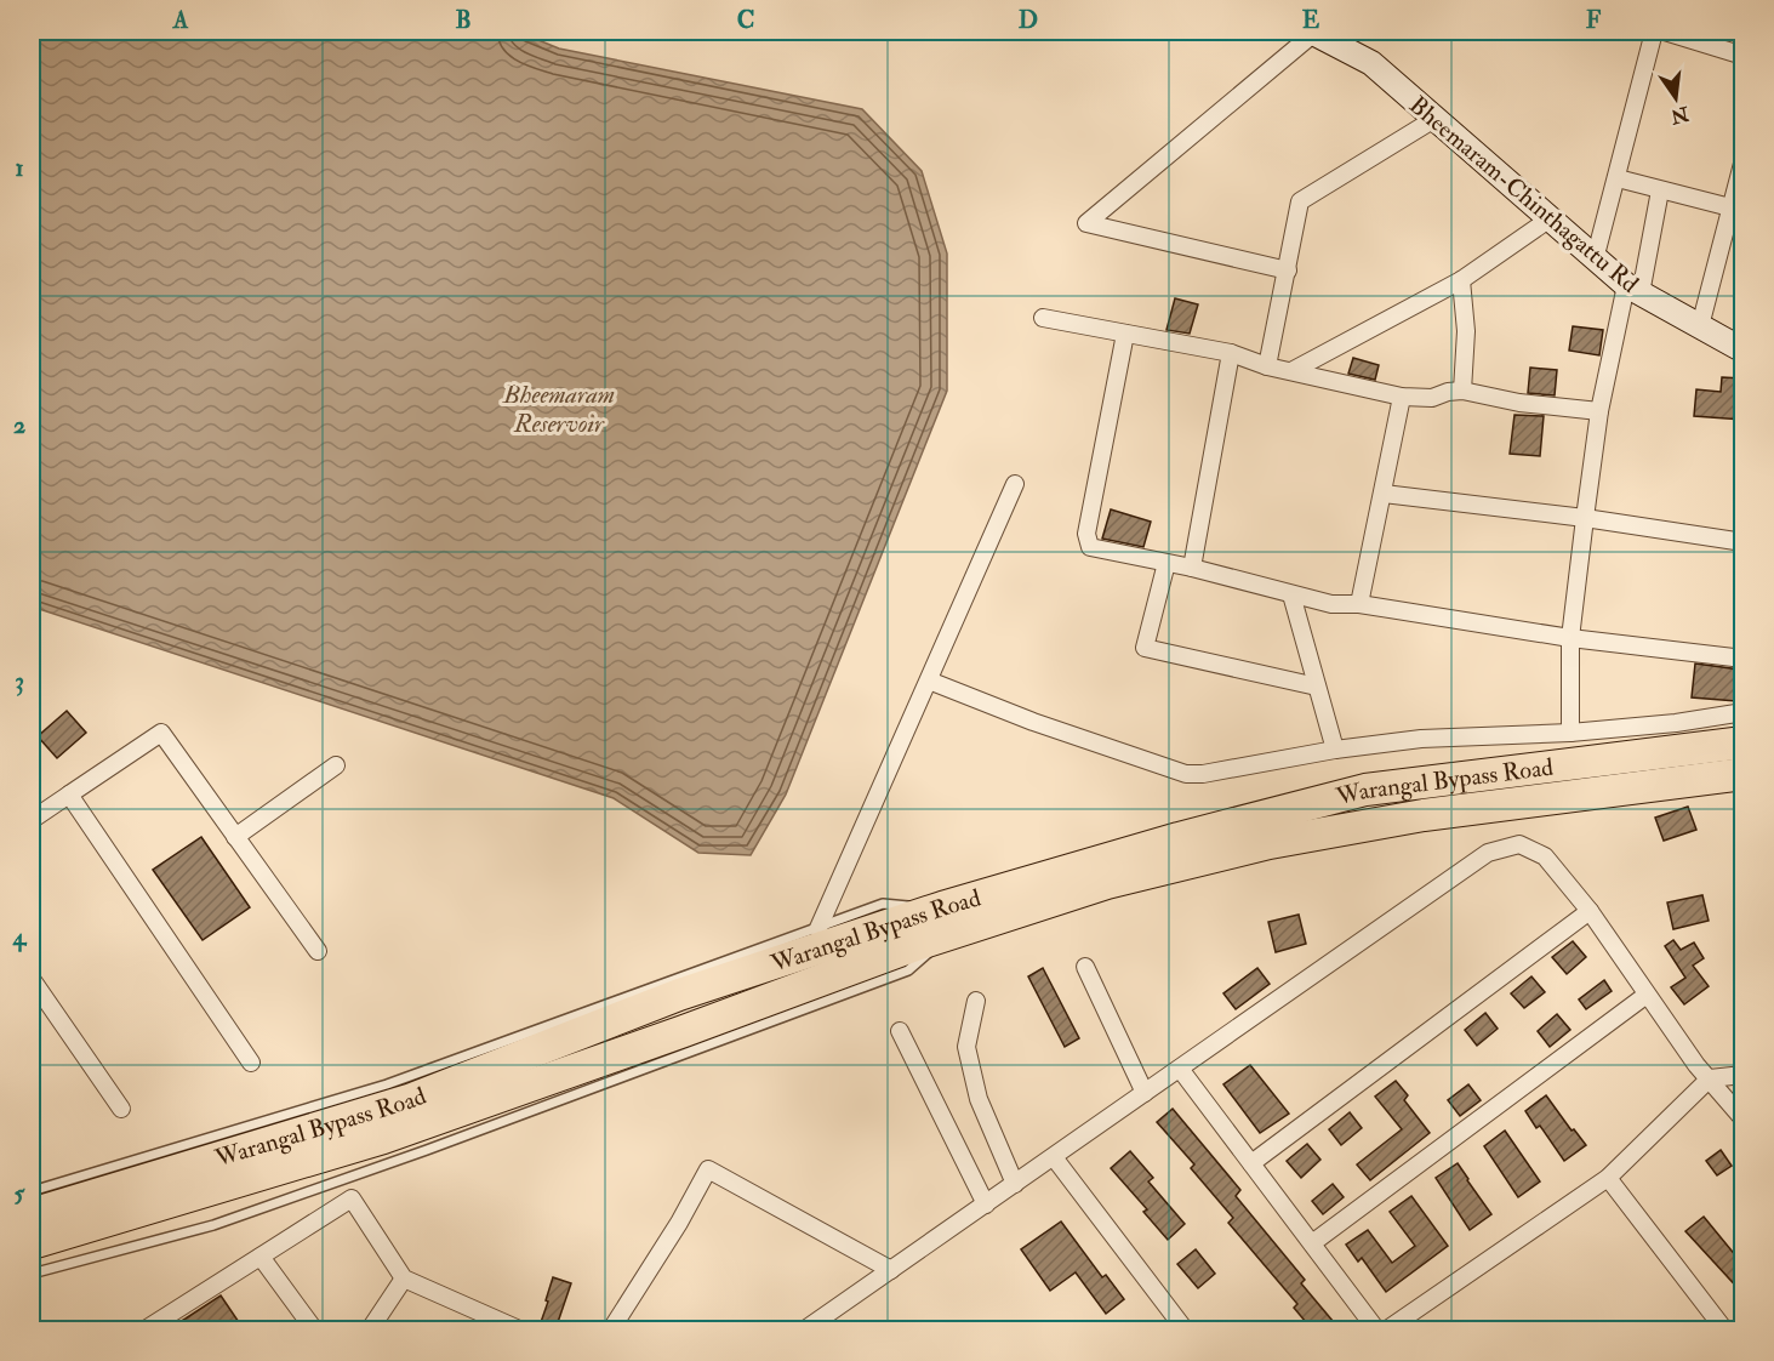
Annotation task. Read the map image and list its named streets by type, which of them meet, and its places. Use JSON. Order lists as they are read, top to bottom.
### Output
{
  "streets": {
    "highway": ["Warangal Bypass Road"],
    "street": ["Bheemaram-Chinthagattu Rd"]
  },
  "water": ["Bheemaram Reservoir"],
  "north": "bottom",
  "grid": {
    "columns": [
      "A",
      "B",
      "C",
      "D",
      "E",
      "F"
    ],
    "rows": [
      "1",
      "2",
      "3",
      "4",
      "5"
    ]
  }
}
